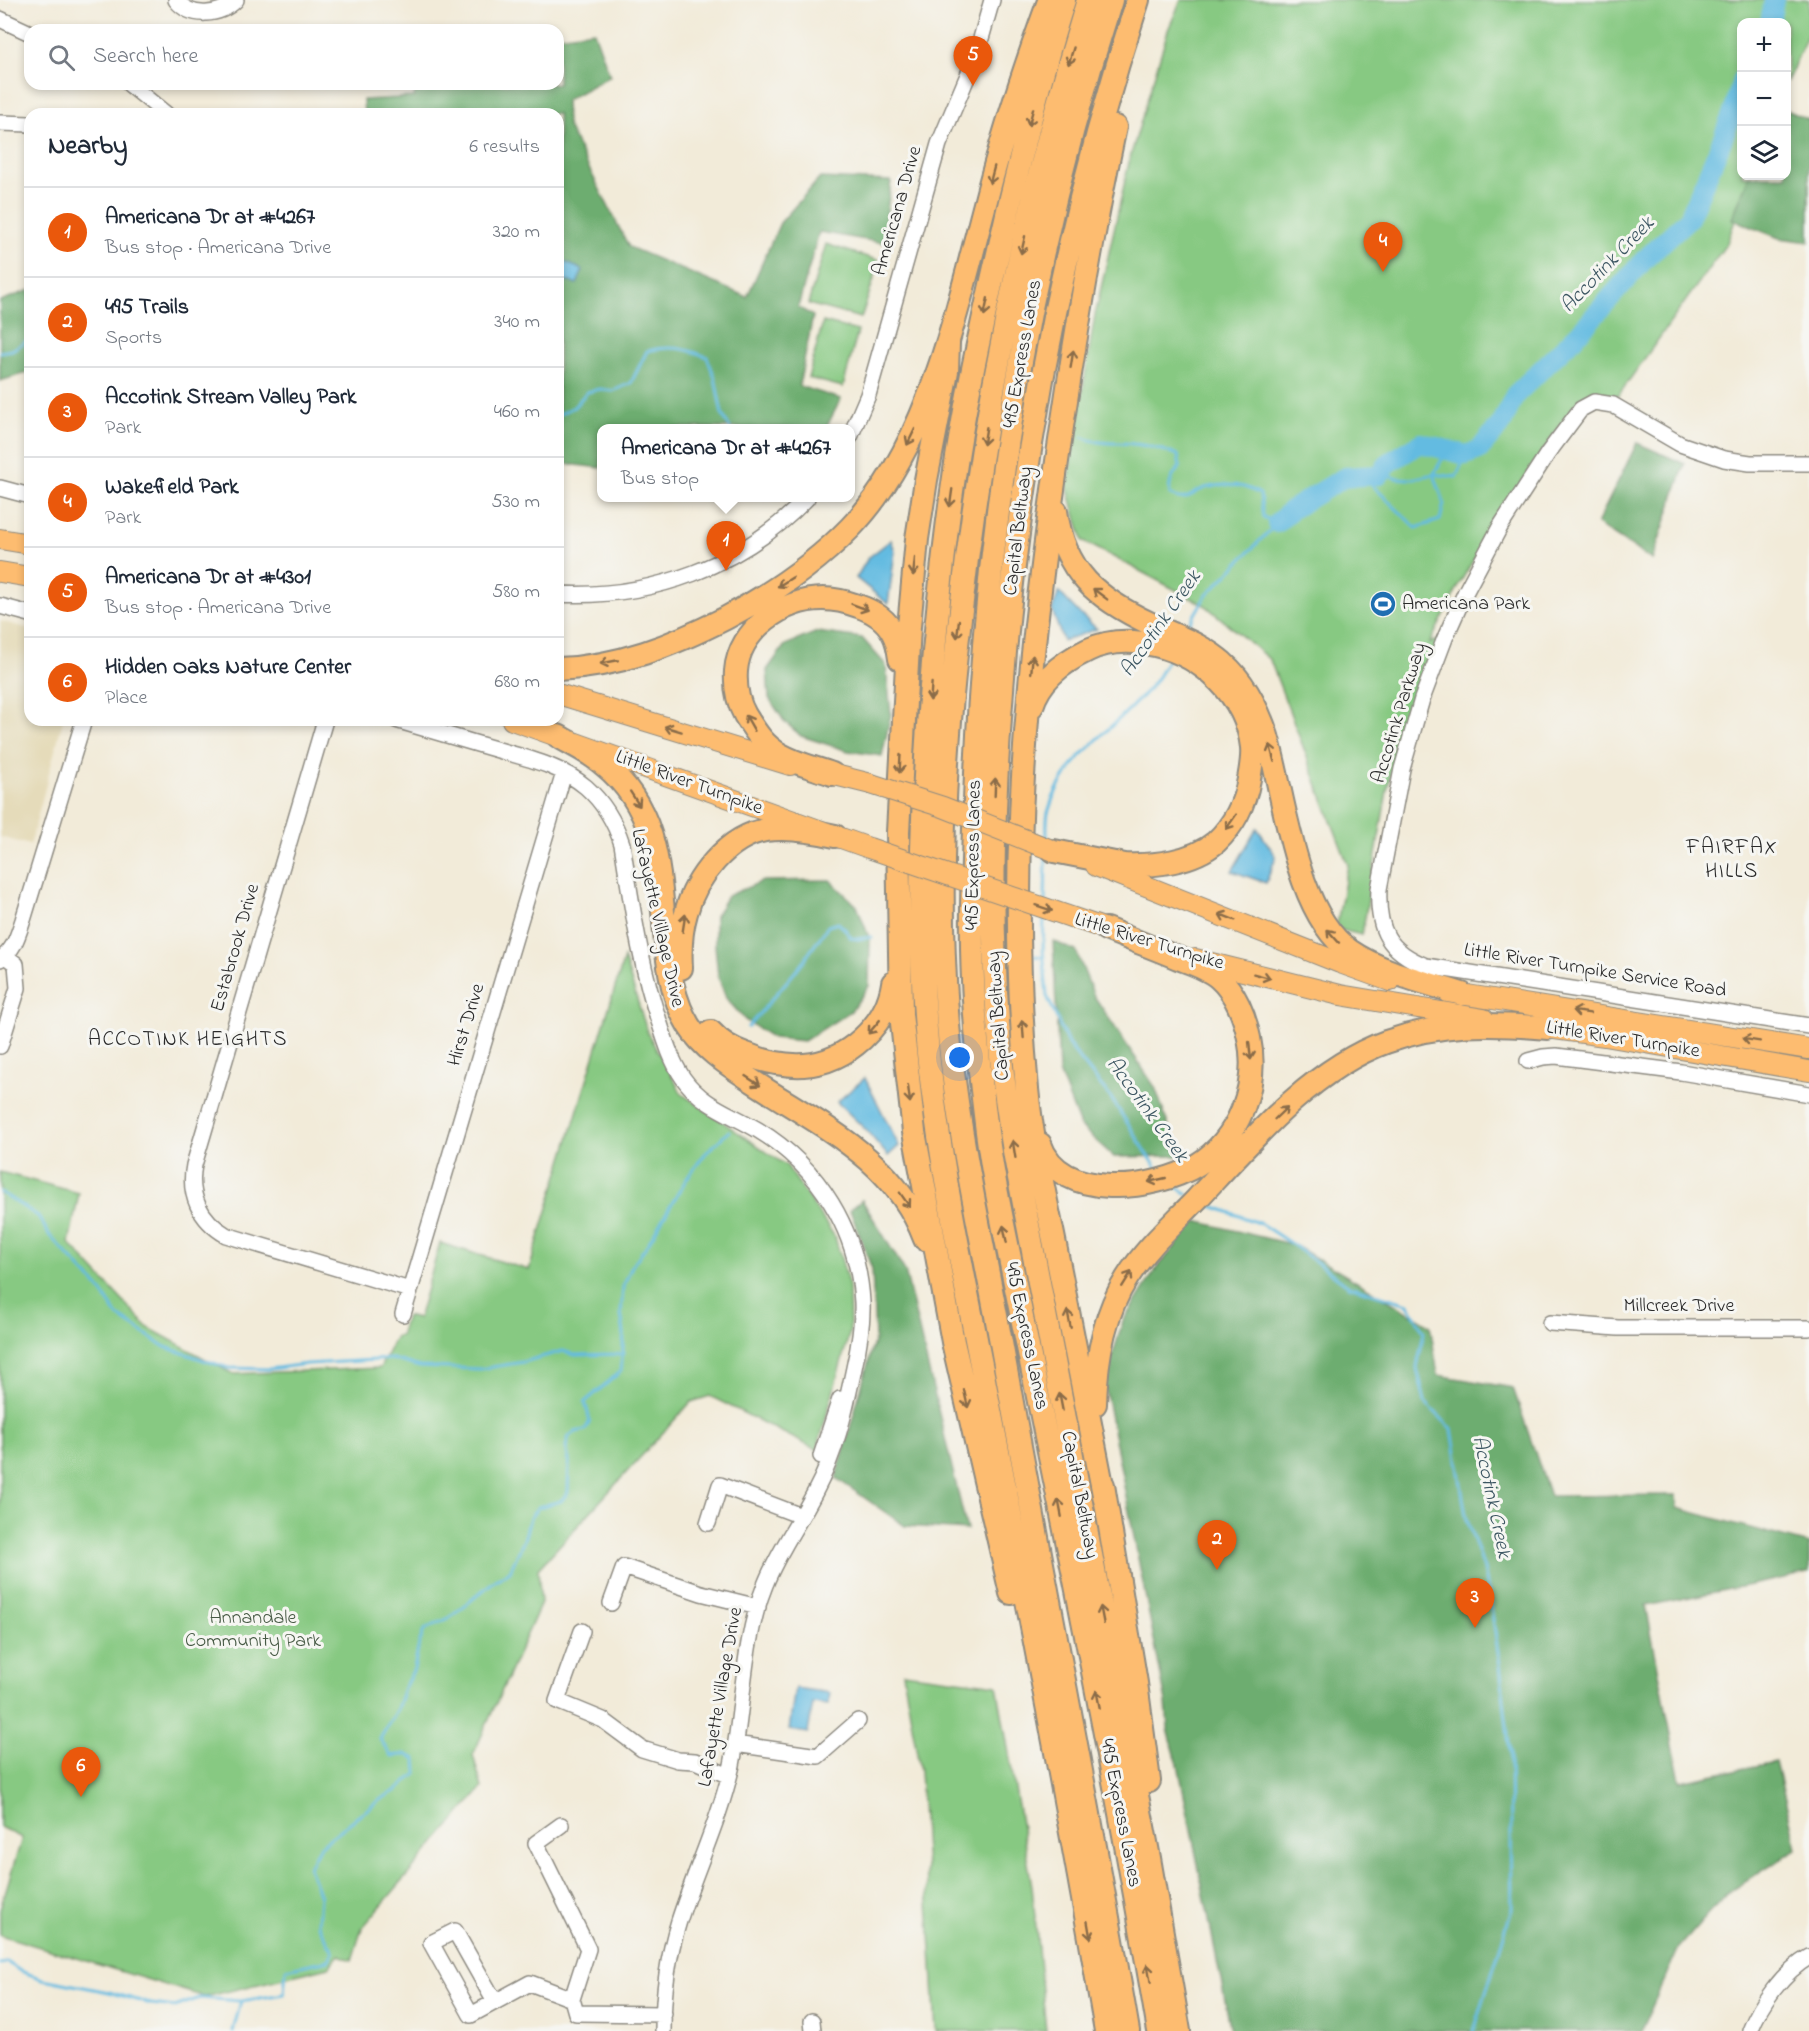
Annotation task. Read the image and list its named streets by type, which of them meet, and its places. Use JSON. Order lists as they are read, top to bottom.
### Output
{
  "streets": {
    "highway": ["495 Express Lanes", "Capital Beltway"],
    "main road": ["Little River Turnpike"],
    "street": [
      "Americana Drive",
      "Accotink Parkway",
      "Lafayette Village Drive",
      "Estabrook Drive",
      "Little River Turnpike Service Road",
      "Hirst Drive",
      "Millcreek Drive"
    ]
  },
  "crossings": [
    ["Accotink Parkway", "Little River Turnpike Service Road"],
    ["Lafayette Village Drive", "Hirst Drive"],
    ["Estabrook Drive", "Hirst Drive"]
  ],
  "districts": ["FAIRFAX HILLS", "ACCOTINK HEIGHTS"],
  "water": ["Accotink Creek"],
  "parks": ["Annandale Community Park"],
  "places": {
    "sports": ["Americana Park"]
  },
  "page": {
    "map_buttons": ["+", "−"],
    "search": "Search here",
    "pins": [
      "5",
      "4",
      "1",
      "2",
      "3",
      "6"
    ],
    "heading": ["Nearby", "6 results"],
    "list": [
      {
        "mark": "1",
        "name": "Americana Dr at #4267",
        "note": "Bus stop · Americana Drive",
        "value": "320 m"
      },
      {
        "mark": "2",
        "name": "495 Trails",
        "note": "Sports",
        "value": "340 m"
      },
      {
        "mark": "3",
        "name": "Accotink Stream Valley Park",
        "note": "Park",
        "value": "460 m"
      },
      {
        "mark": "4",
        "name": "Wakefield Park",
        "note": "Park",
        "value": "530 m"
      },
      {
        "mark": "5",
        "name": "Americana Dr at #4301",
        "note": "Bus stop · Americana Drive",
        "value": "580 m"
      },
      {
        "mark": "6",
        "name": "Hidden Oaks Nature Center",
        "note": "Place",
        "value": "680 m"
      }
    ],
    "popup": ["Americana Dr at #4267", "Bus stop"]
  }
}
